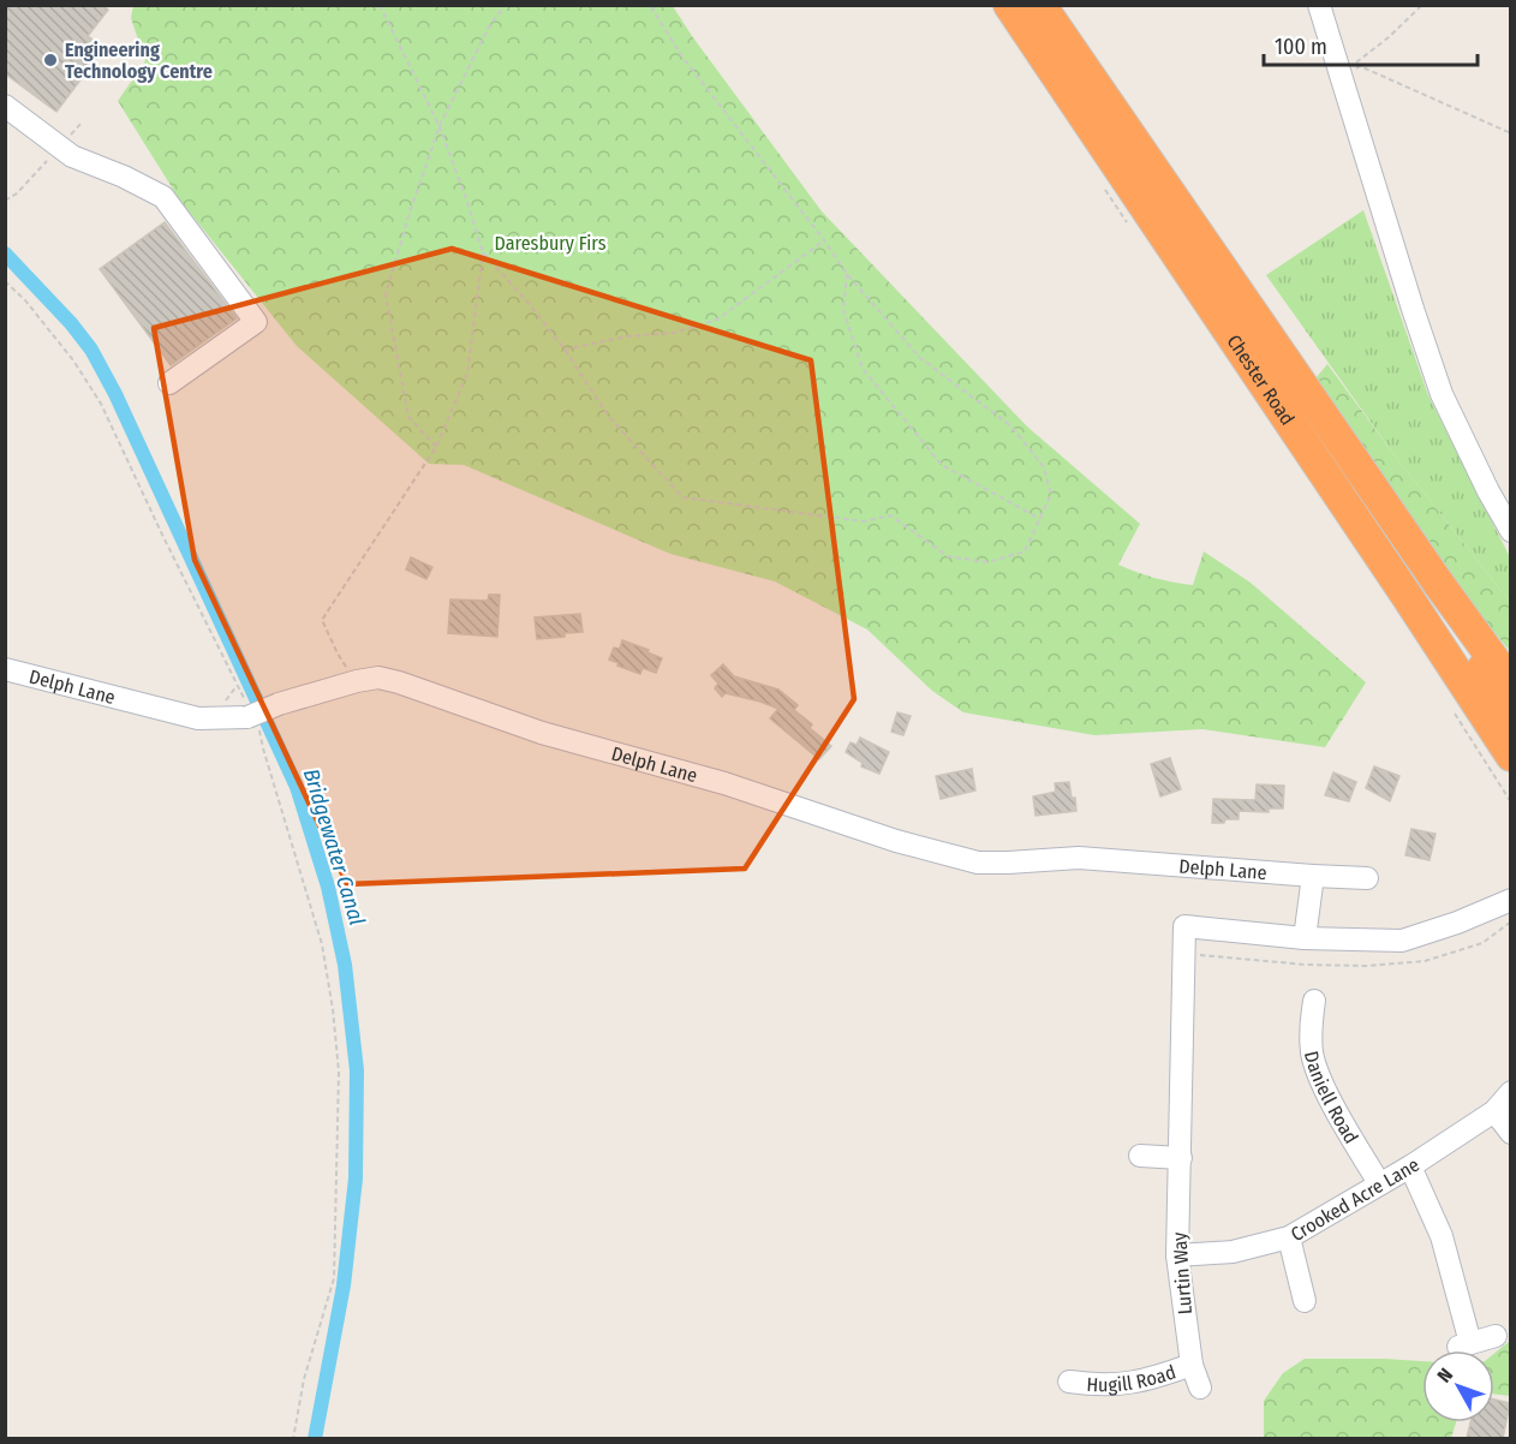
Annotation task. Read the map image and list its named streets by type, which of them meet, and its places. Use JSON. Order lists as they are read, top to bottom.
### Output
{
  "streets": {
    "highway": ["Chester Road"],
    "street": [
      "Delph Lane",
      "Daniell Road",
      "Crooked Acre Lane",
      "Lurtin Way",
      "Hugill Road"
    ]
  },
  "crossings": [
    ["Daniell Road", "Crooked Acre Lane"],
    ["Crooked Acre Lane", "Lurtin Way"],
    ["Lurtin Way", "Hugill Road"]
  ],
  "water": ["Bridgewater Canal"],
  "parks": ["Daresbury Firs"],
  "places": ["Engineering Technology Centre"],
  "scale_bar": "100 m",
  "north": "top left"
}
